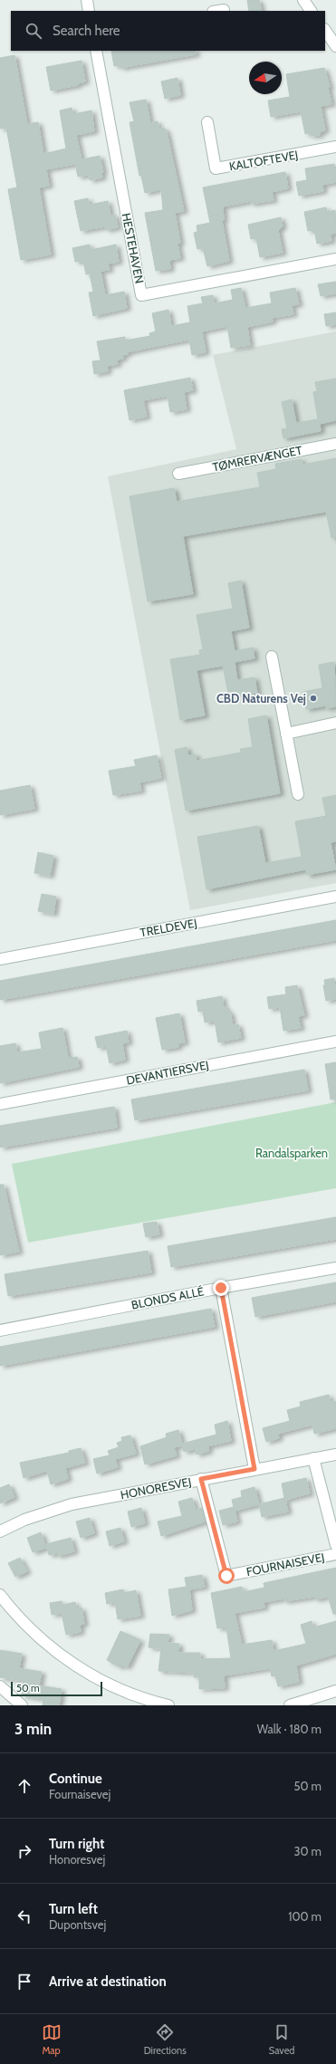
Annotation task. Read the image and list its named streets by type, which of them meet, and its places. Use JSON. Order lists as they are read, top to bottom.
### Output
{
  "streets": {
    "street": [
      "KALTOFTEVEJ",
      "HESTEHAVEN",
      "TØMRERVÆNGET",
      "TRELDEVEJ",
      "DEVANTIERSVEJ",
      "BLONDS ALLÉ",
      "HONORESVEJ",
      "FOURNAISEVEJ"
    ]
  },
  "crossings": [
    ["HONORESVEJ", "FOURNAISEVEJ"]
  ],
  "parks": ["Randalsparken"],
  "places": ["CBD Naturens Vej"],
  "scale_bar": "50 m",
  "north": "left",
  "page": {
    "search": "Search here",
    "scale": "50 m",
    "heading": ["3 min", "Walk · 180 m"],
    "list": [
      ["Continue", "Fournaisevej", "50 m"],
      ["Turn right", "Honoresvej", "30 m"],
      ["Turn left", "Dupontsvej", "100 m"],
      "Arrive at destination"
    ],
    "nav": ["Map", "Directions", "Saved"]
  }
}
